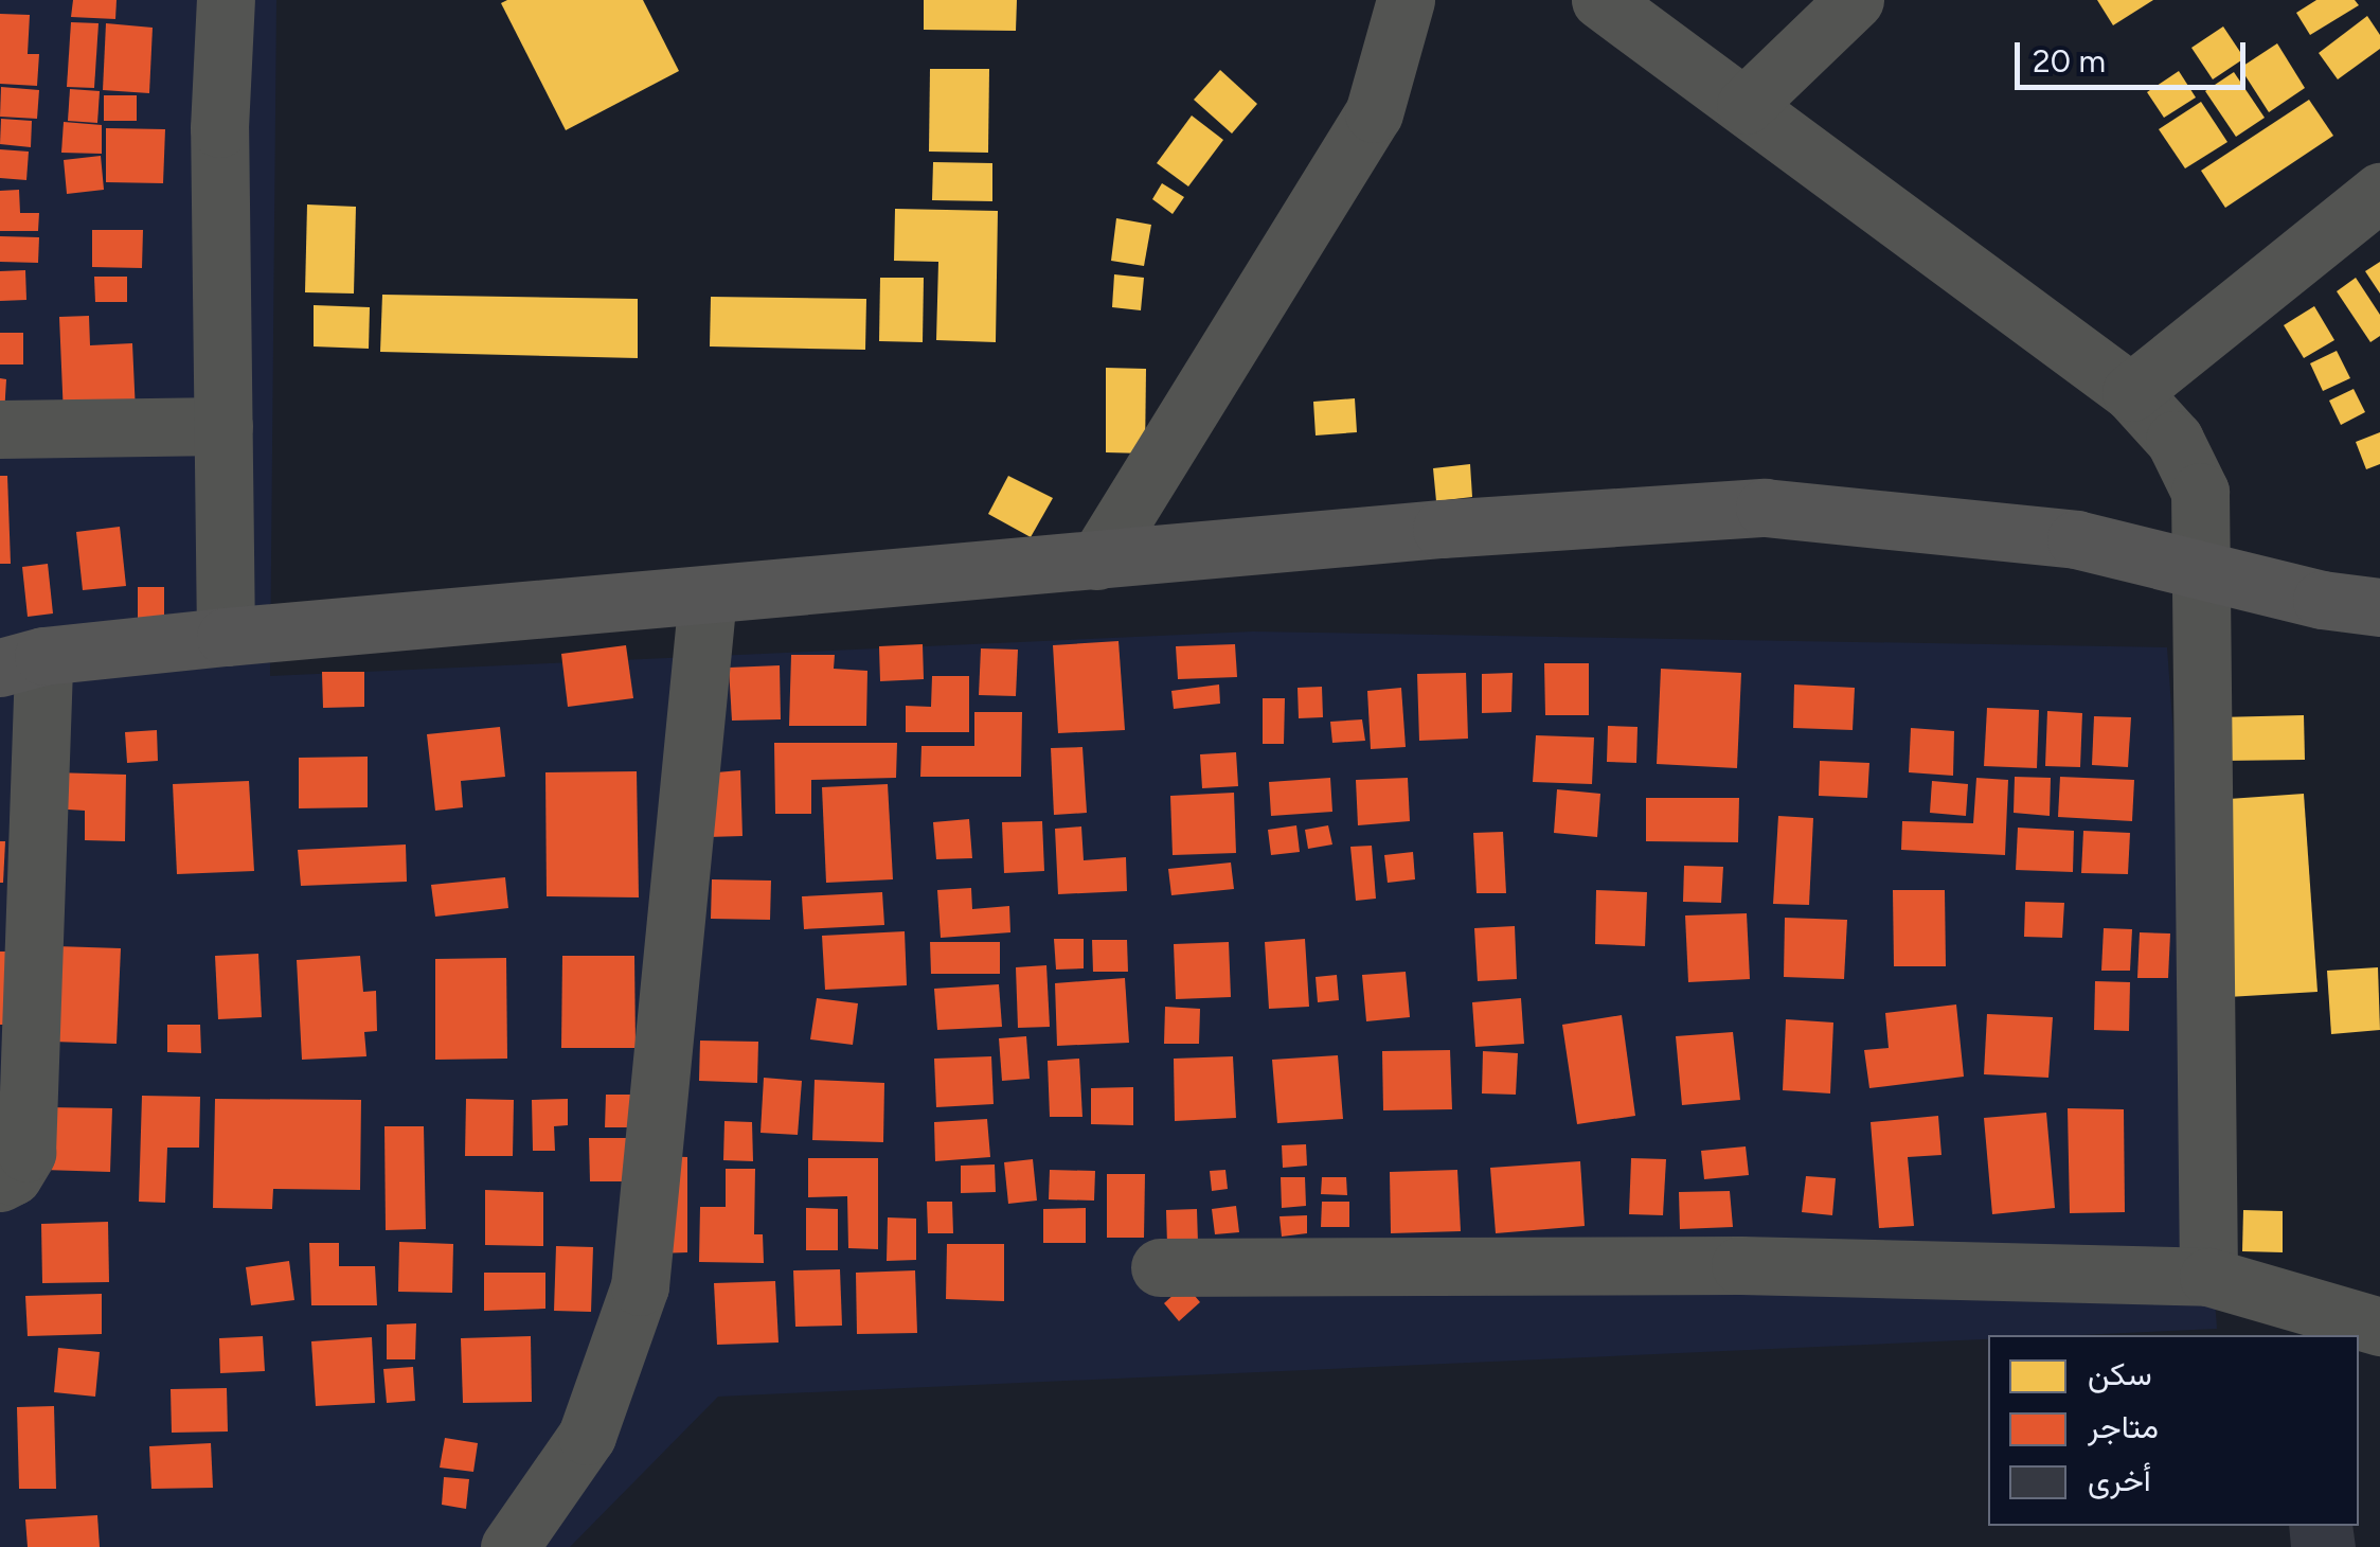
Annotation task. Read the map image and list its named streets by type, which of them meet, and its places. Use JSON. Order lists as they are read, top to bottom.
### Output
{
  "legend": ["سكن", "متاجر", "أخرى"],
  "scale_bar": "20 m"
}
